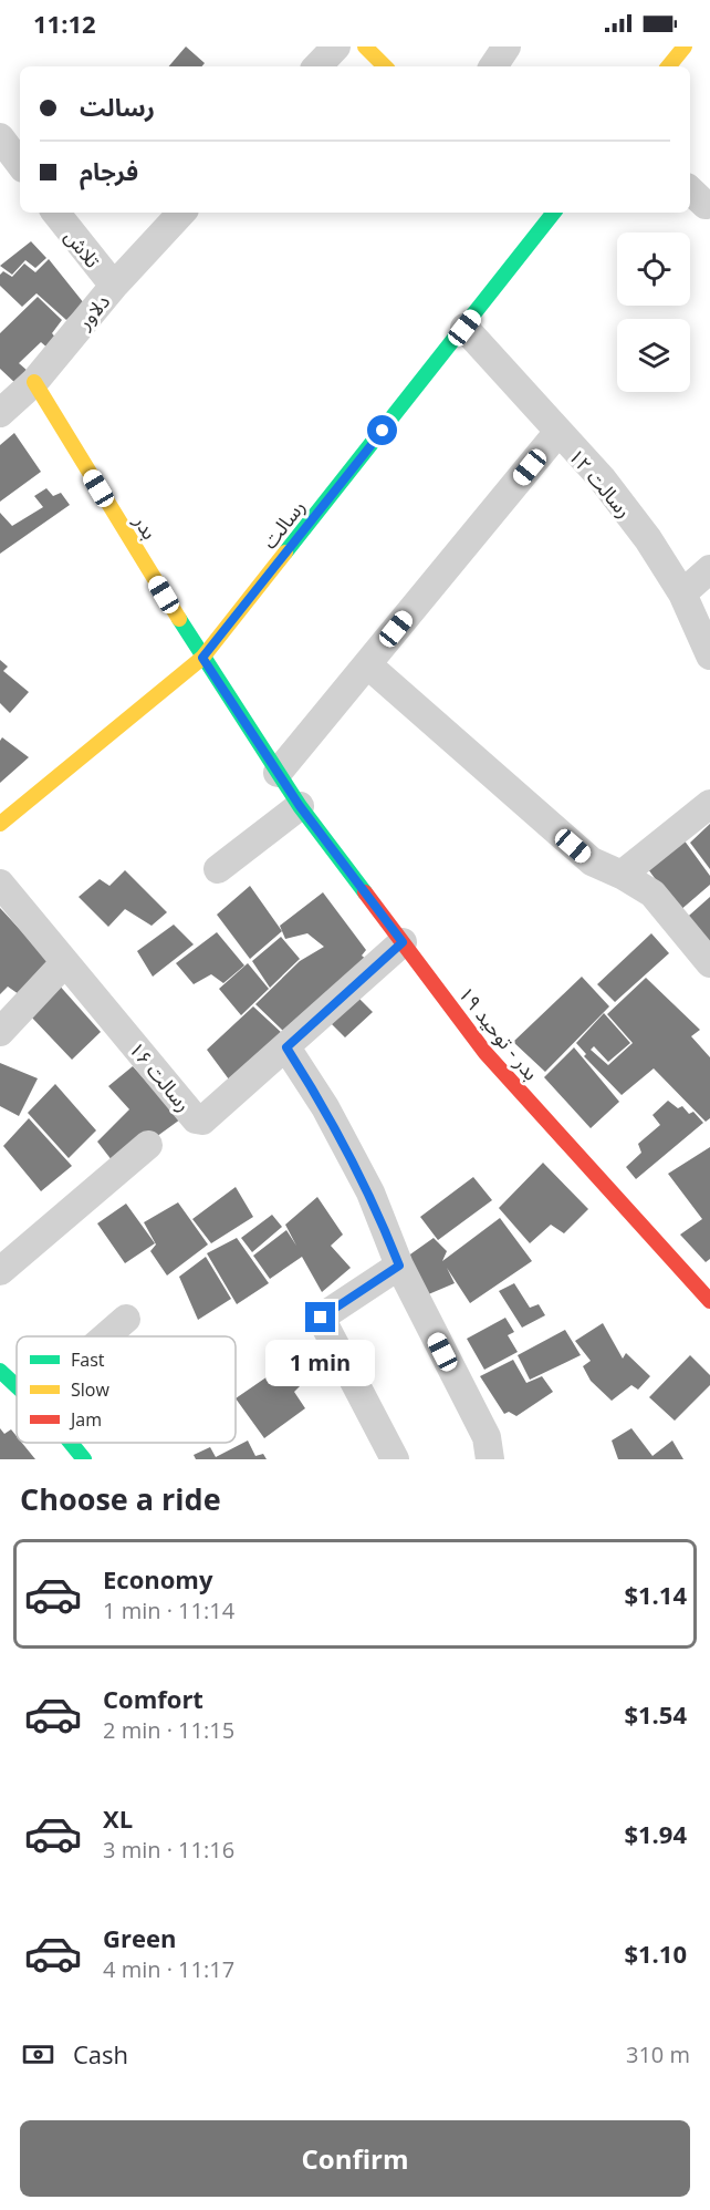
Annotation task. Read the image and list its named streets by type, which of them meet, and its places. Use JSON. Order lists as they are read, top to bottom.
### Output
{
  "streets": {
    "street": [
      "تلاش",
      "دلاور",
      "رسالت ۱۲",
      "رسالت",
      "بدر",
      "بدر - توحید ۱۹",
      "رسالت ۱۶"
    ]
  },
  "crossings": [
    ["تلاش", "دلاور"],
    ["دلاور", "بدر"],
    ["رسالت ۱۲", "رسالت"],
    ["رسالت", "بدر"],
    ["بدر", "بدر - توحید ۱۹"],
    ["بدر - توحید ۱۹", "رسالت ۱۶"]
  ],
  "legend": ["Fast", "Slow", "Jam"],
  "page": {
    "status": "11:12",
    "banner": ["رسالت", "فرجام"],
    "bubble": "1 min",
    "heading": "Choose a ride",
    "list": [
      {
        "name": "Economy",
        "note": "1 min · 11:14",
        "value": "$1.14"
      },
      {
        "name": "Comfort",
        "note": "2 min · 11:15",
        "value": "$1.54"
      },
      {
        "name": "XL",
        "note": "3 min · 11:16",
        "value": "$1.94"
      },
      {
        "name": "Green",
        "note": "4 min · 11:17",
        "value": "$1.10"
      }
    ],
    "pay": ["Cash", "310 m"],
    "buttons": "Confirm"
  }
}
